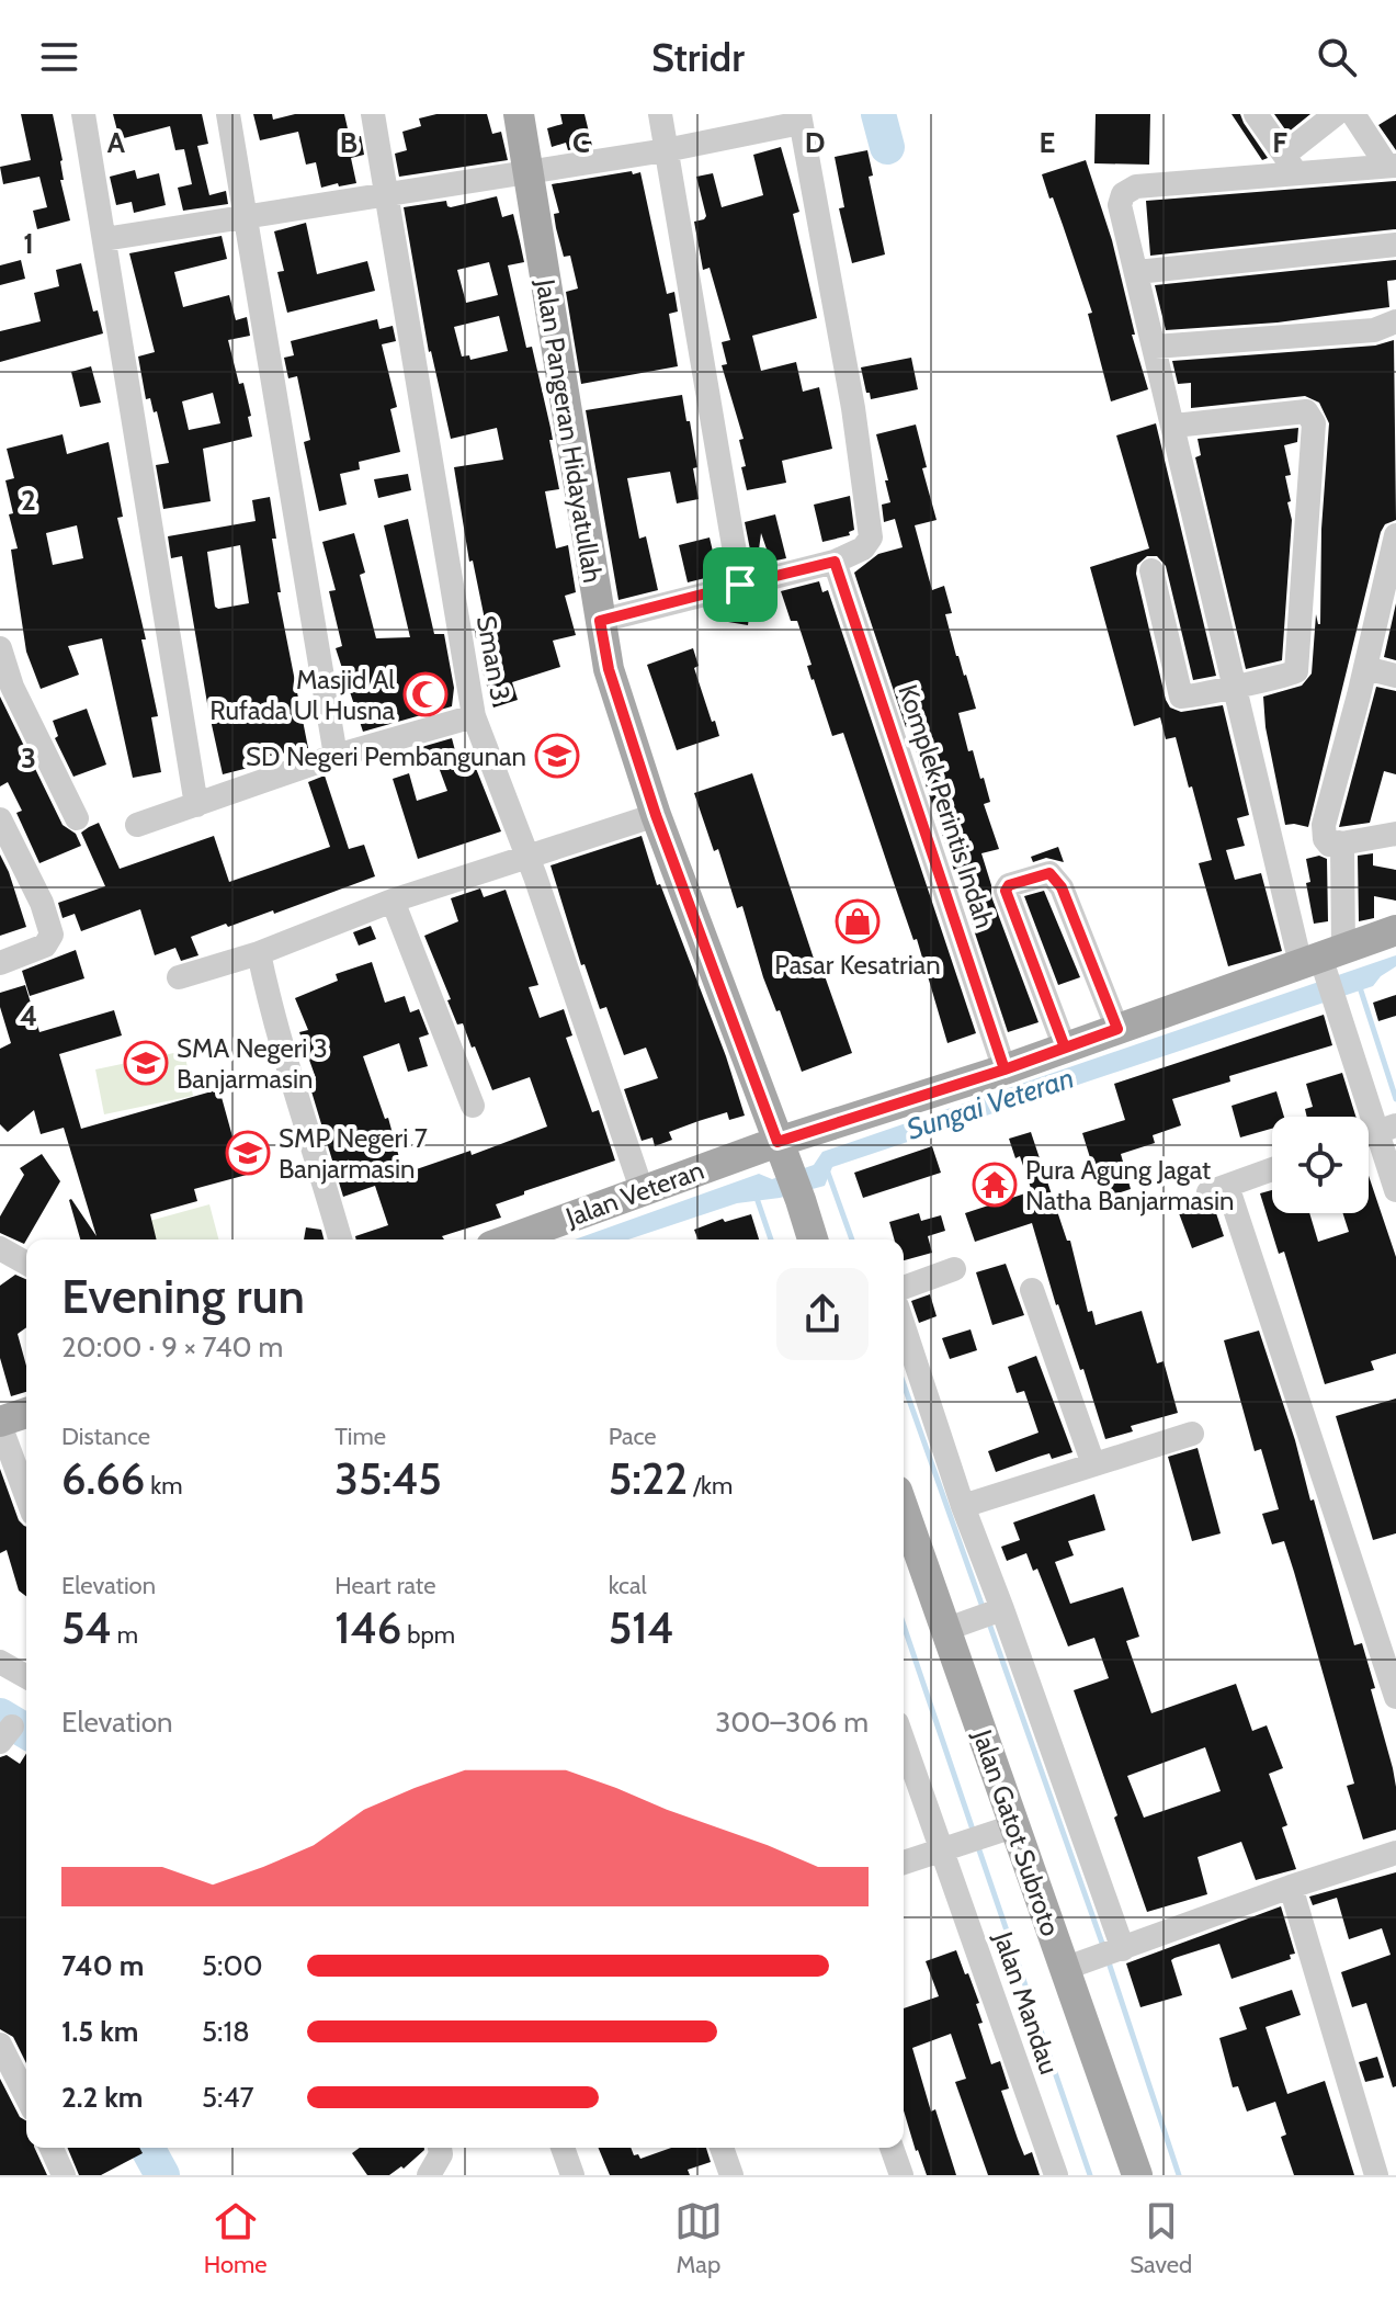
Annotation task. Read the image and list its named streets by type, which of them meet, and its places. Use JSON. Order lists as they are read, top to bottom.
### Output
{
  "streets": {
    "main road": ["Jalan Pangeran Hidayatullah", "Jalan Veteran", "Jalan Gatot Subroto"],
    "street": ["Sman 3", "Komplek Perintis Indah", "Jalan Mandau"]
  },
  "crossings": [
    ["Jalan Pangeran Hidayatullah", "Jalan Veteran"],
    ["Sman 3", "Jalan Veteran"],
    ["Komplek Perintis Indah", "Jalan Veteran"]
  ],
  "water": ["Sungai Veteran"],
  "places": {
    "mosque": ["Masjid Al Rufada Ul Husna"],
    "school or university": ["SD Negeri Pembangunan", "SMA Negeri 3 Banjarmasin", "SMP Negeri 7 Banjarmasin"],
    "shop": ["Pasar Kesatrian"],
    "temple": ["Pura Agung Jagat Natha Banjarmasin"]
  },
  "page": {
    "header": "Stridr",
    "heading": ["Evening run", "20:00 · 9 × 740 m"],
    "stats": [
      ["Distance", "6.66 km"],
      ["Time", "35:45"],
      ["Pace", "5:22 /km"],
      ["Elevation", "54 m"],
      ["Heart rate", "146 bpm"],
      ["kcal", "514"]
    ],
    "chart": ["Elevation", "300–306 m"],
    "list": [
      {
        "name": "740 m",
        "note": "5:00"
      },
      {
        "name": "1.5 km",
        "note": "5:18"
      },
      {
        "name": "2.2 km",
        "note": "5:47"
      }
    ],
    "tabs": ["Home", "Map", "Saved"]
  },
  "grid": {
    "columns": [
      "A",
      "B",
      "C",
      "D",
      "E",
      "F"
    ],
    "rows": [
      "1",
      "2",
      "3",
      "4"
    ]
  }
}
